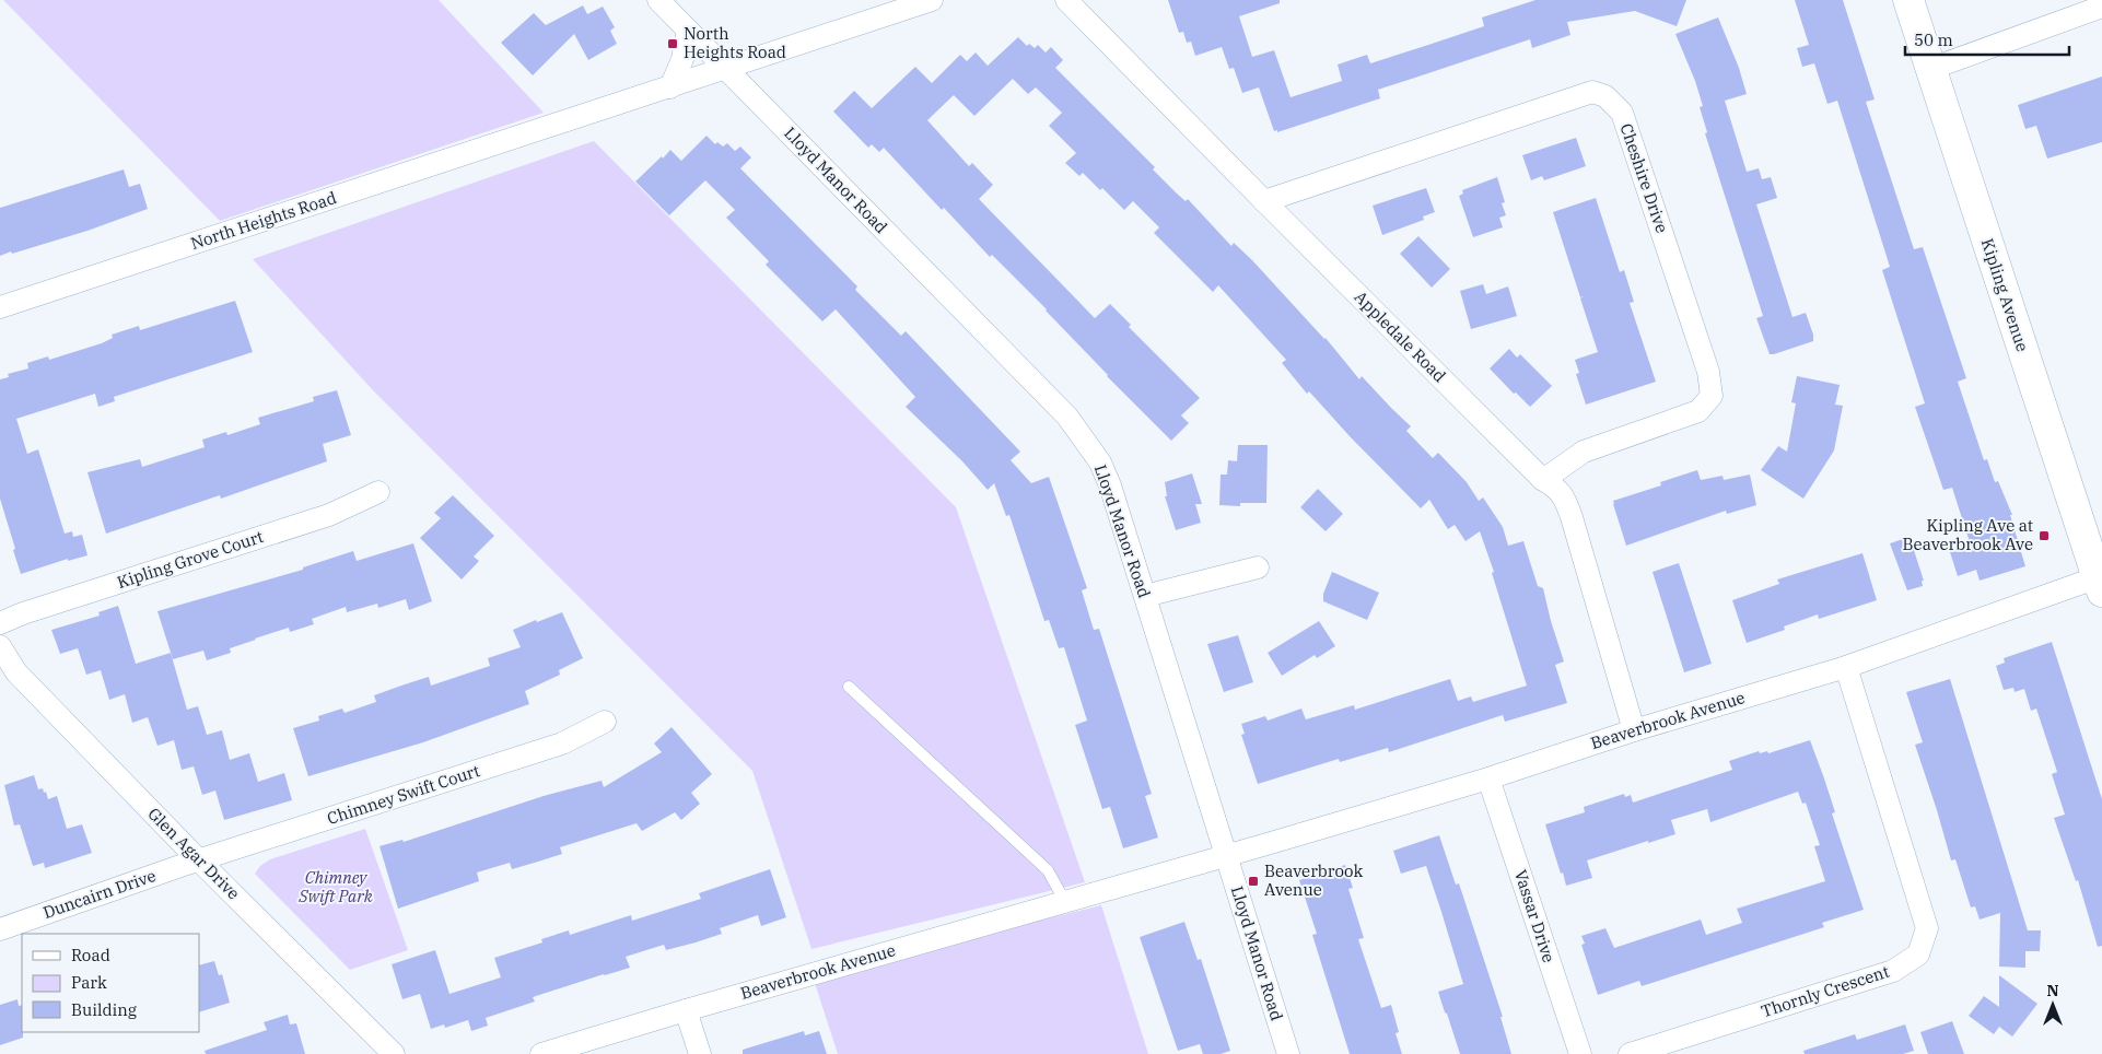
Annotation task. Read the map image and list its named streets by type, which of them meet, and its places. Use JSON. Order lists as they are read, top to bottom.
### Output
{
  "streets": {
    "main road": ["Kipling Avenue"],
    "street": [
      "Cheshire Drive",
      "Lloyd Manor Road",
      "North Heights Road",
      "Appledale Road",
      "Kipling Grove Court",
      "Beaverbrook Avenue",
      "Chimney Swift Court",
      "Glen Agar Drive",
      "Duncairn Drive",
      "Vassar Drive",
      "Thornly Crescent"
    ]
  },
  "crossings": [
    ["Cheshire Drive", "Appledale Road"],
    ["Lloyd Manor Road", "North Heights Road"],
    ["Lloyd Manor Road", "Beaverbrook Avenue"],
    ["Kipling Avenue", "Beaverbrook Avenue"],
    ["Appledale Road", "Beaverbrook Avenue"],
    ["Beaverbrook Avenue", "Vassar Drive"],
    ["Beaverbrook Avenue", "Thornly Crescent"],
    ["Chimney Swift Court", "Glen Agar Drive"],
    ["Chimney Swift Court", "Duncairn Drive"],
    ["Glen Agar Drive", "Duncairn Drive"]
  ],
  "parks": ["Chimney Swift Park"],
  "places": {
    "transit": ["North Heights Road", "Kipling Ave at Beaverbrook Ave", "Beaverbrook Avenue"]
  },
  "legend": ["Road", "Park", "Building"],
  "scale_bar": "50 m",
  "north": "top"
}
